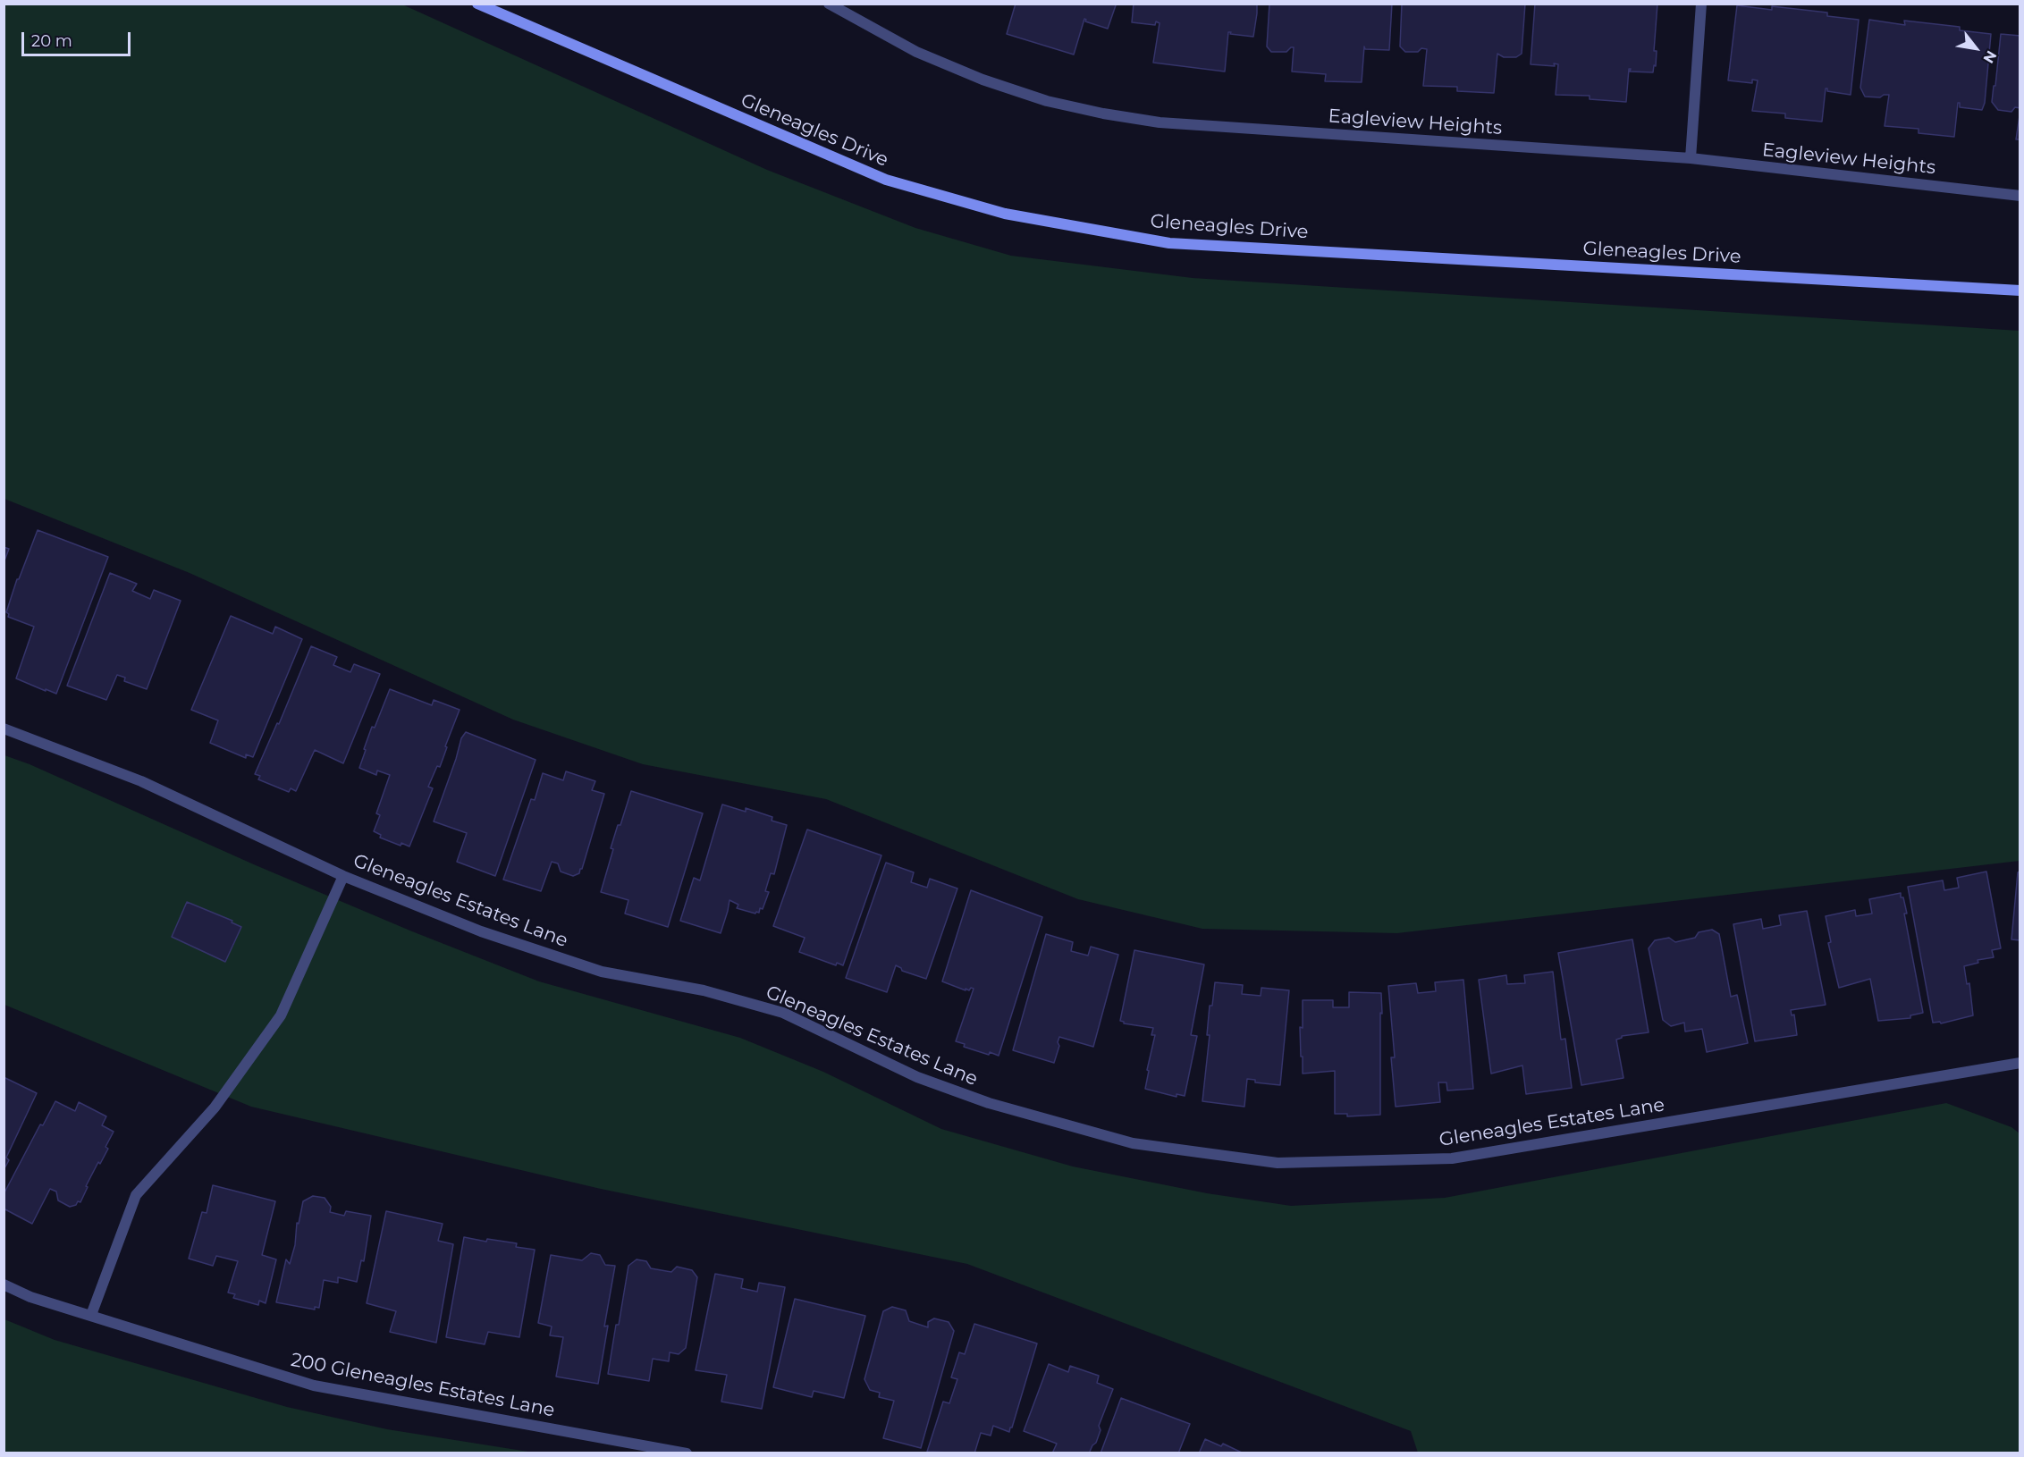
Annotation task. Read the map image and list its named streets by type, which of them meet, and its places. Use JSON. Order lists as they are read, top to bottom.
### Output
{
  "streets": {
    "street": [
      "Eagleview Heights",
      "Gleneagles Drive",
      "Gleneagles Estates Lane",
      "200 Gleneagles Estates Lane"
    ]
  },
  "scale_bar": "20 m",
  "north": "bottom right"
}
